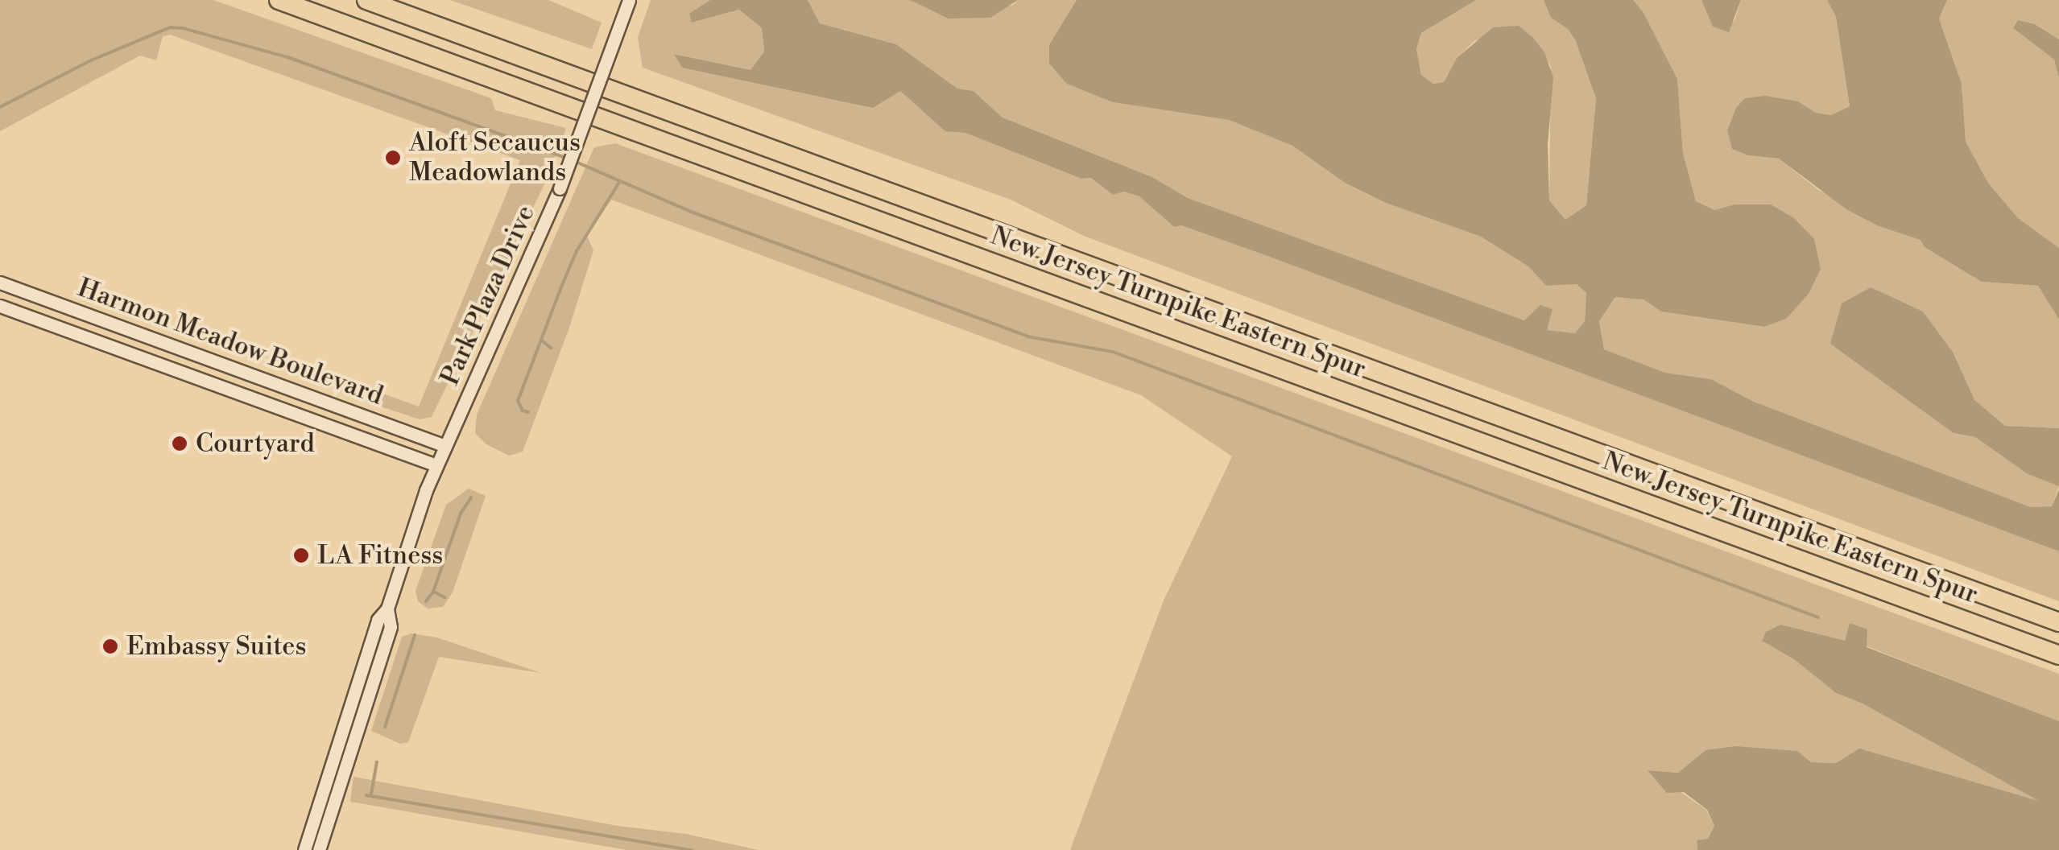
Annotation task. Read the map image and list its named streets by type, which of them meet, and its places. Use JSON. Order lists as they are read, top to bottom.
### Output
{
  "streets": {
    "highway": ["New Jersey Turnpike Eastern Spur"],
    "street": ["Park Plaza Drive", "Harmon Meadow Boulevard"]
  },
  "crossings": [
    ["Park Plaza Drive", "Harmon Meadow Boulevard"]
  ],
  "places": [
    "Aloft Secaucus Meadowlands",
    "Courtyard",
    "LA Fitness",
    "Embassy Suites"
  ]
}
